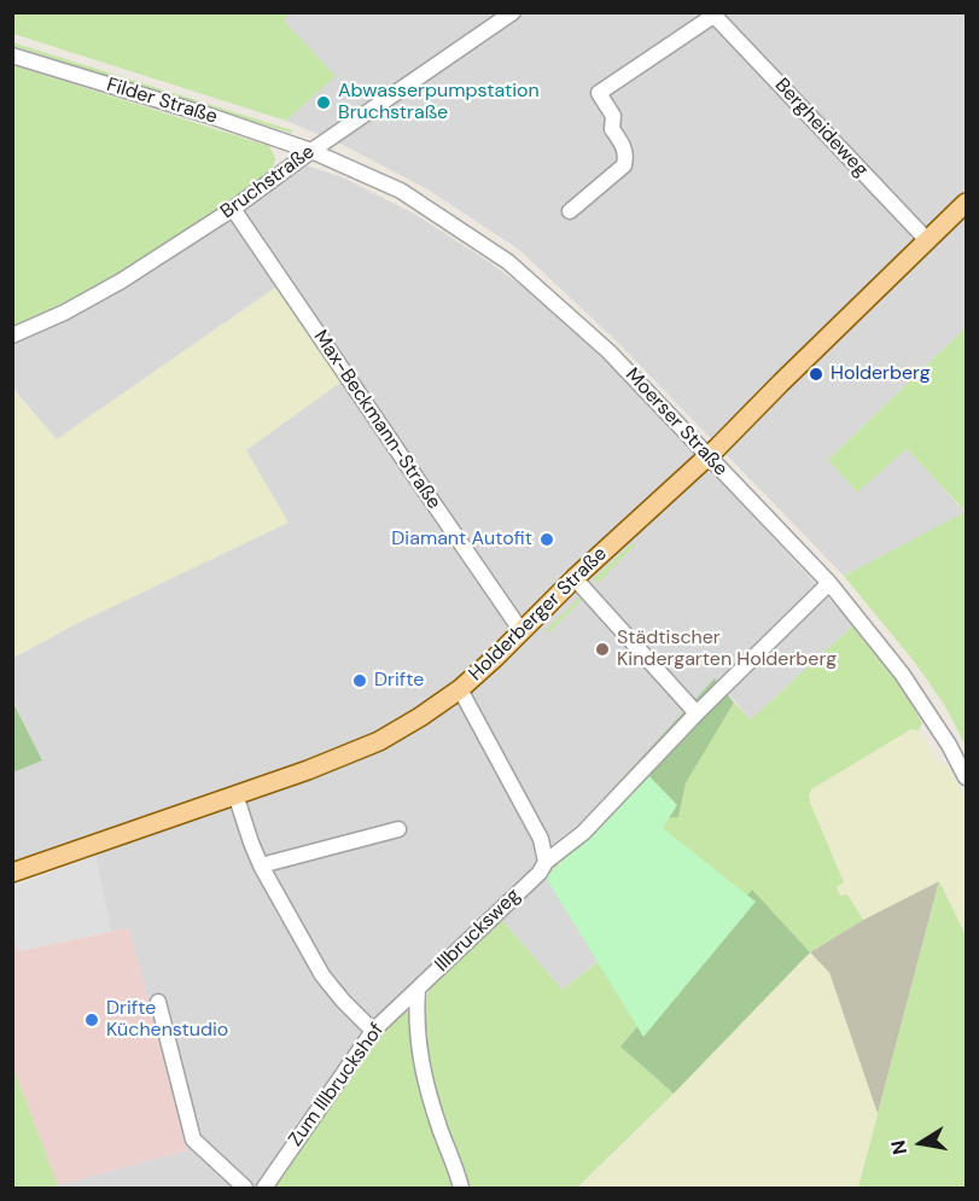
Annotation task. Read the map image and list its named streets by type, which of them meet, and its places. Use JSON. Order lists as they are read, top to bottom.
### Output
{
  "streets": {
    "main road": ["Holderberger Straße"],
    "street": [
      "Filder Straße",
      "Bergheideweg",
      "Bruchstraße",
      "Max-Beckmann-Straße",
      "Moerser Straße",
      "Illbrucksweg",
      "Zum Illbruckshof"
    ]
  },
  "crossings": [
    ["Filder Straße", "Bruchstraße"],
    ["Filder Straße", "Moerser Straße"],
    ["Bergheideweg", "Holderberger Straße"],
    ["Bruchstraße", "Max-Beckmann-Straße"],
    ["Bruchstraße", "Moerser Straße"],
    ["Max-Beckmann-Straße", "Holderberger Straße"],
    ["Moerser Straße", "Holderberger Straße"],
    ["Moerser Straße", "Illbrucksweg"],
    ["Illbrucksweg", "Zum Illbruckshof"]
  ],
  "places": [
    "Abwasserpumpstation Bruchstraße",
    "Holderberg",
    "Diamant Autofit",
    "Städtischer Kindergarten Holderberg",
    "Drifte",
    "Drifte Küchenstudio"
  ],
  "north": "left"
}
